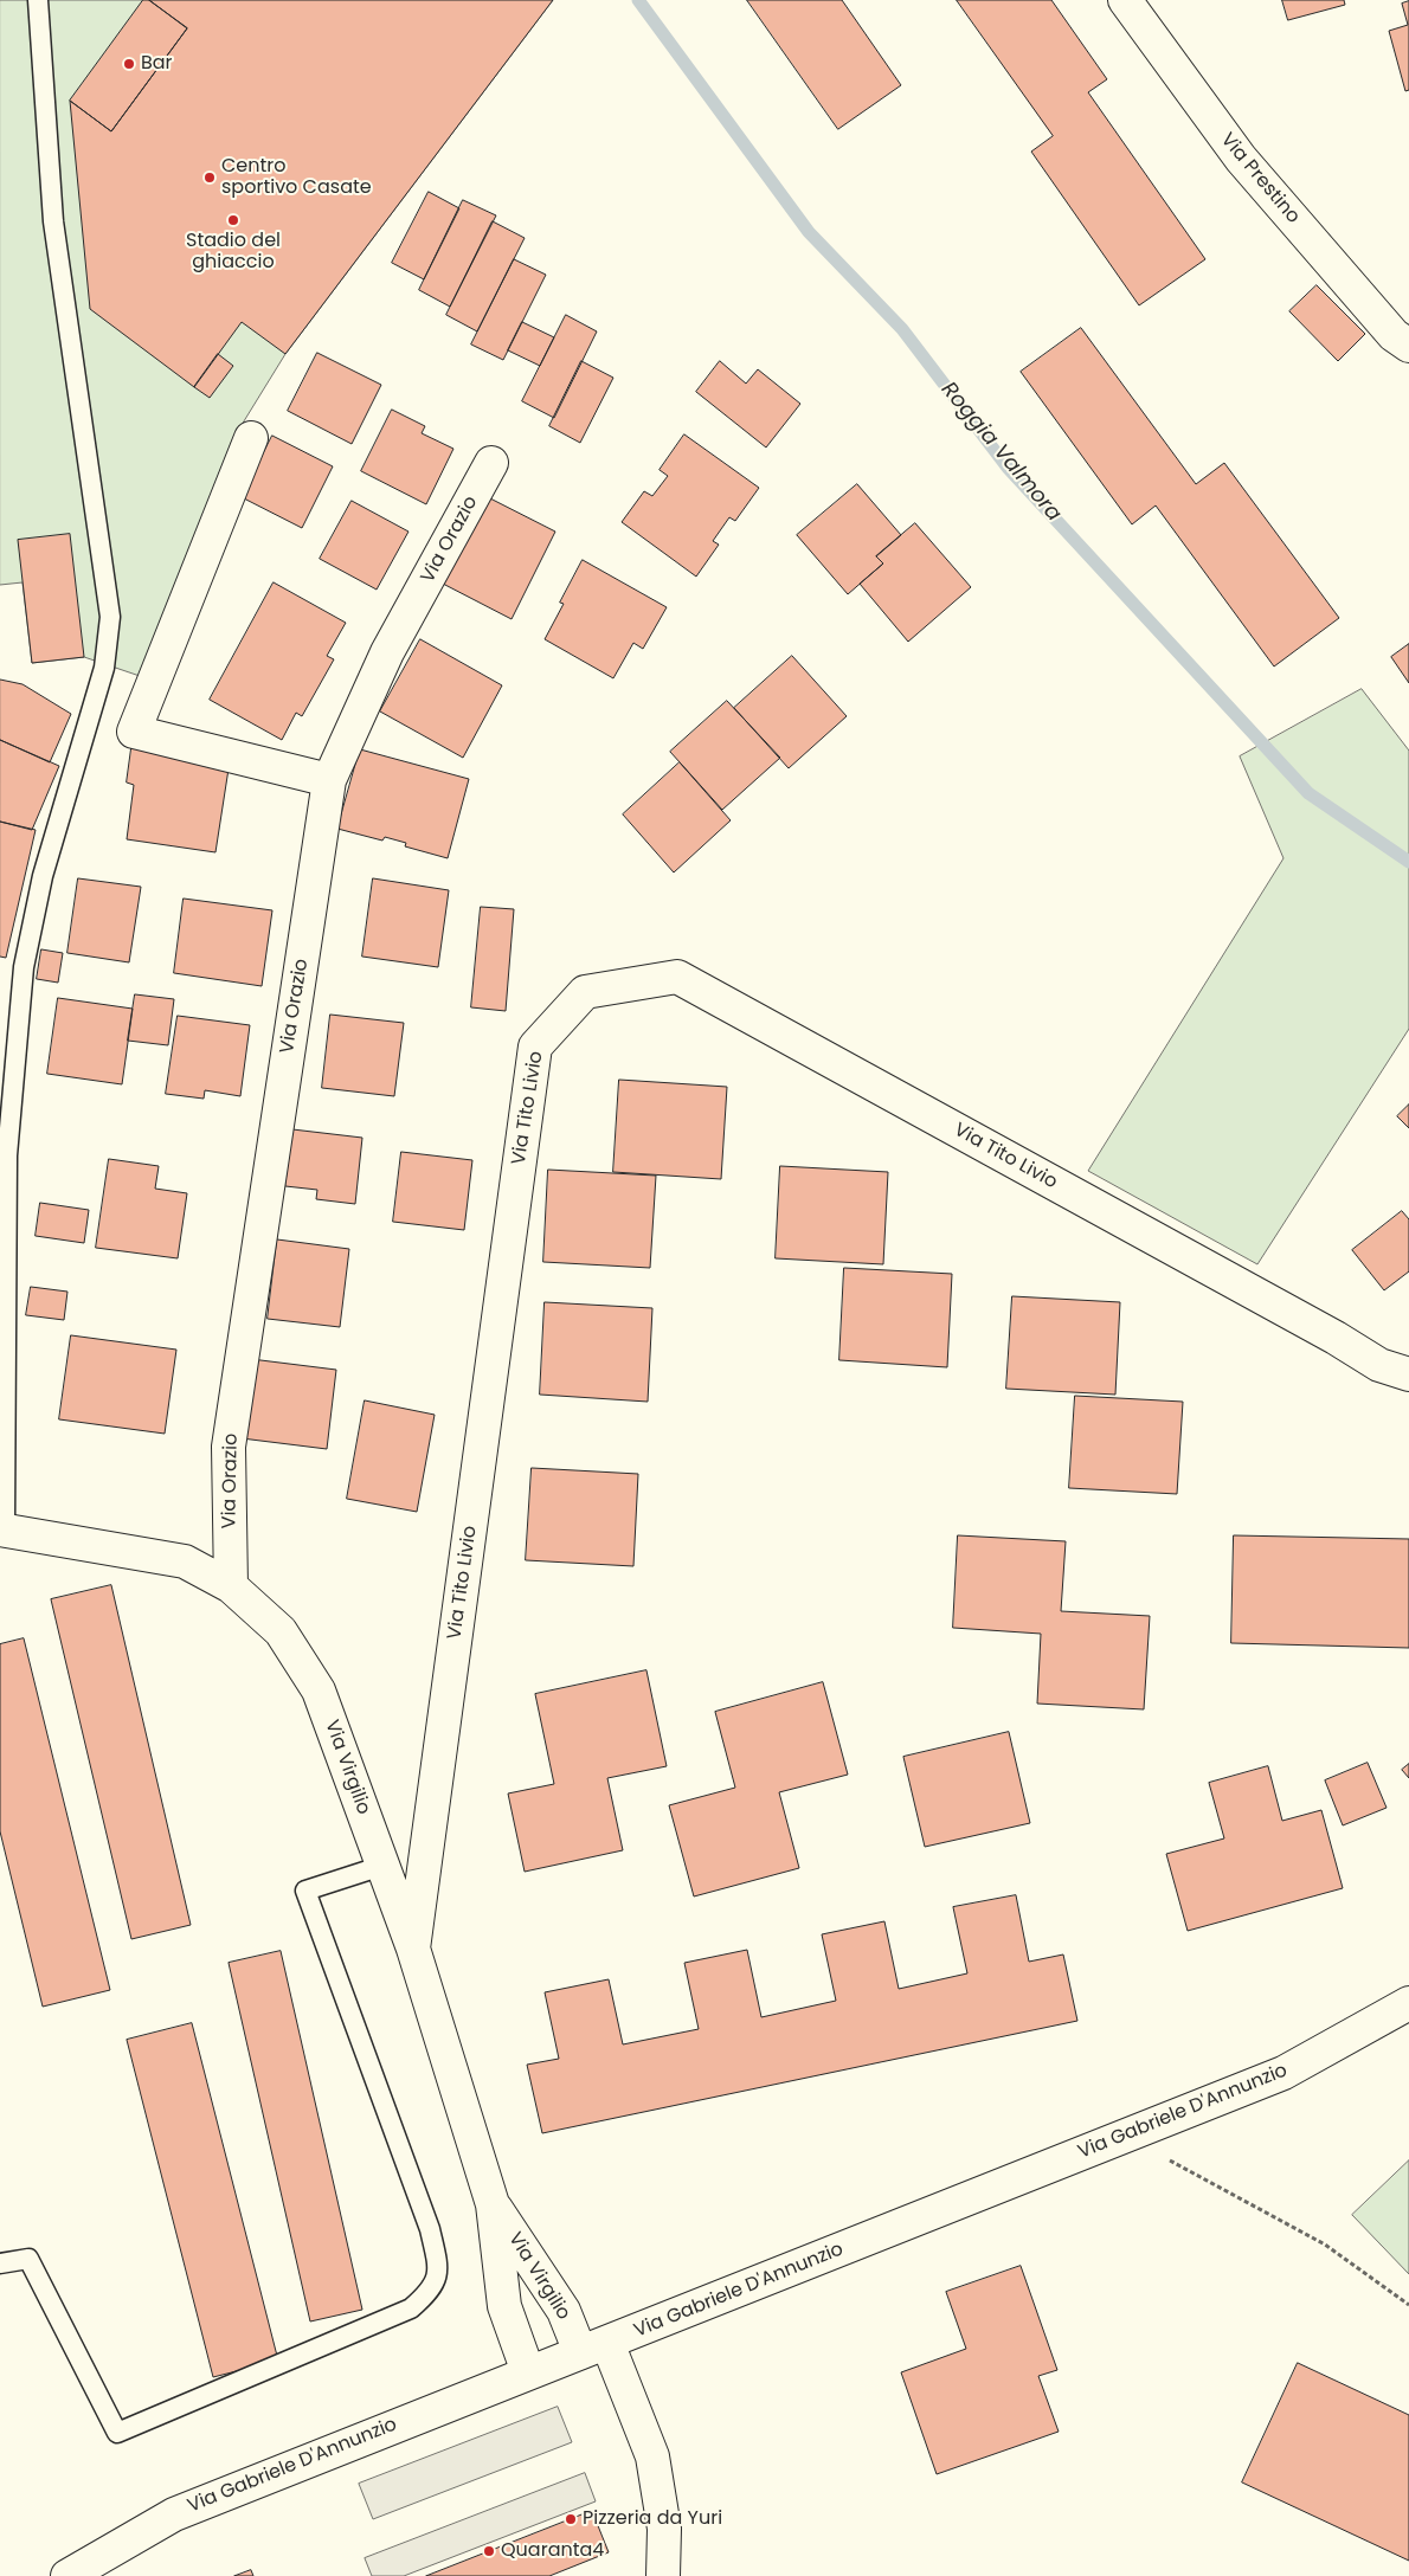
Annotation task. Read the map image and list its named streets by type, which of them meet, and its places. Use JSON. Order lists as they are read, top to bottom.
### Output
{
  "streets": {
    "street": [
      "Via Prestino",
      "Via Orazio",
      "Via Tito Livio",
      "Via Virgilio",
      "Via Gabriele D'Annunzio"
    ]
  },
  "crossings": [
    ["Via Orazio", "Via Virgilio"],
    ["Via Tito Livio", "Via Virgilio"],
    ["Via Virgilio", "Via Gabriele D'Annunzio"]
  ],
  "water": ["Roggia Valmora"],
  "places": [
    "Bar",
    "Centro sportivo Casate",
    "Stadio del ghiaccio",
    "Pizzeria da Yuri",
    "Quaranta4"
  ]
}
